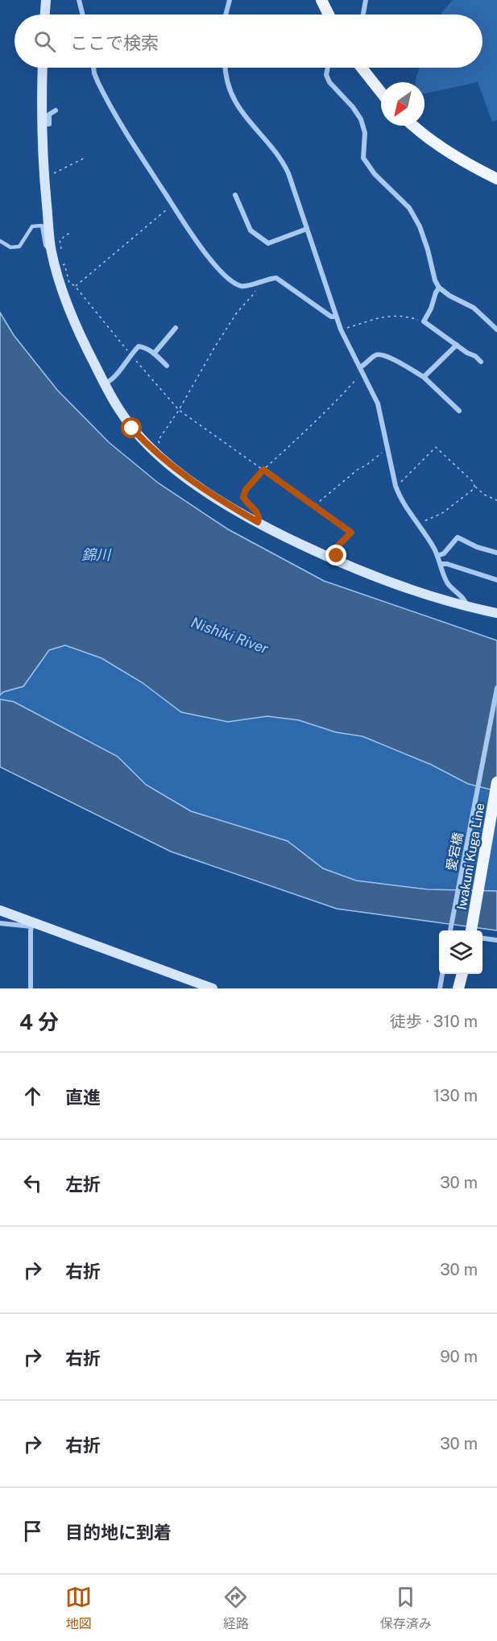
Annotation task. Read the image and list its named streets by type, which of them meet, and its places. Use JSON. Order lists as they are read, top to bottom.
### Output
{
  "streets": {
    "main road": ["Iwakuni Kuga Line"],
    "street": ["愛宕橋"]
  },
  "water": ["錦川", "Nishiki River"],
  "north": "bottom left",
  "page": {
    "search": "ここで検索",
    "heading": ["4 分", "徒歩 · 310 m"],
    "list": [
      ["直進", "130 m"],
      ["左折", "30 m"],
      ["右折", "30 m"],
      ["右折", "90 m"],
      ["右折", "30 m"],
      "目的地に到着"
    ],
    "nav": ["地図", "経路", "保存済み"]
  }
}
